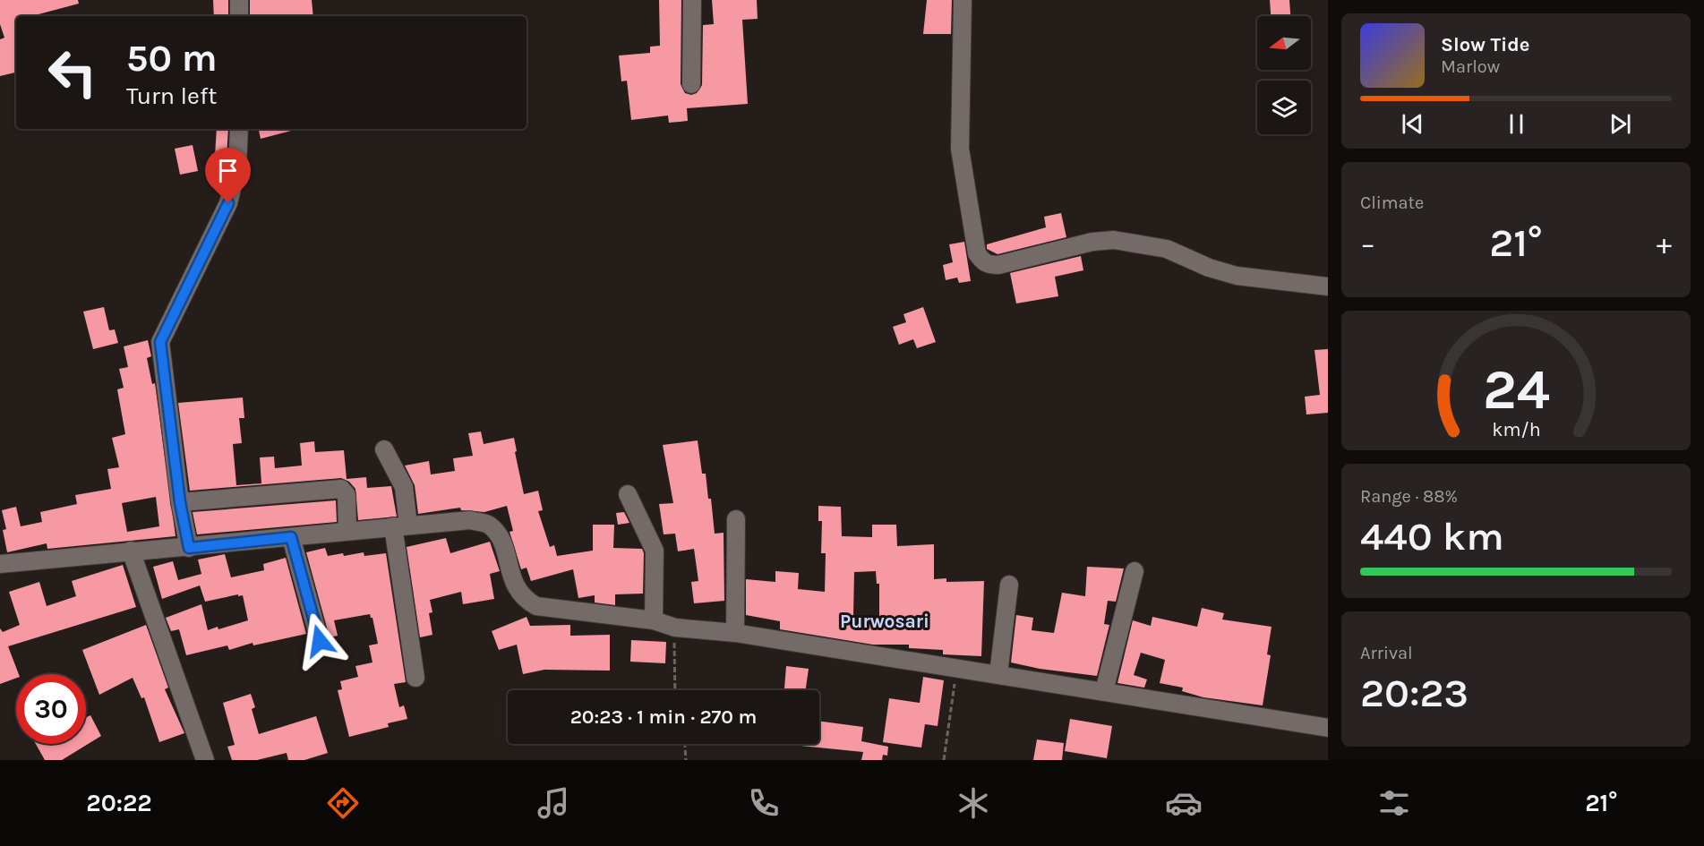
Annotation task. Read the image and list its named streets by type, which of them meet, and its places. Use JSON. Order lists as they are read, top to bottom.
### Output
{
  "districts": ["Purwosari"],
  "north": "left",
  "page": {
    "turn": ["50 m", "Turn left"],
    "song": ["Slow Tide", "Marlow"],
    "tile": [
      "Climate",
      ["Range · 88%", "440 km"],
      ["Arrival", "20:23"]
    ],
    "heat": ["−", "21°", "+"],
    "limit": "30",
    "trip": "20:23 · 1 min · 270 m",
    "tabs": ["20:22", "21°"],
    "gauge": ["24", "km/h"]
  }
}
